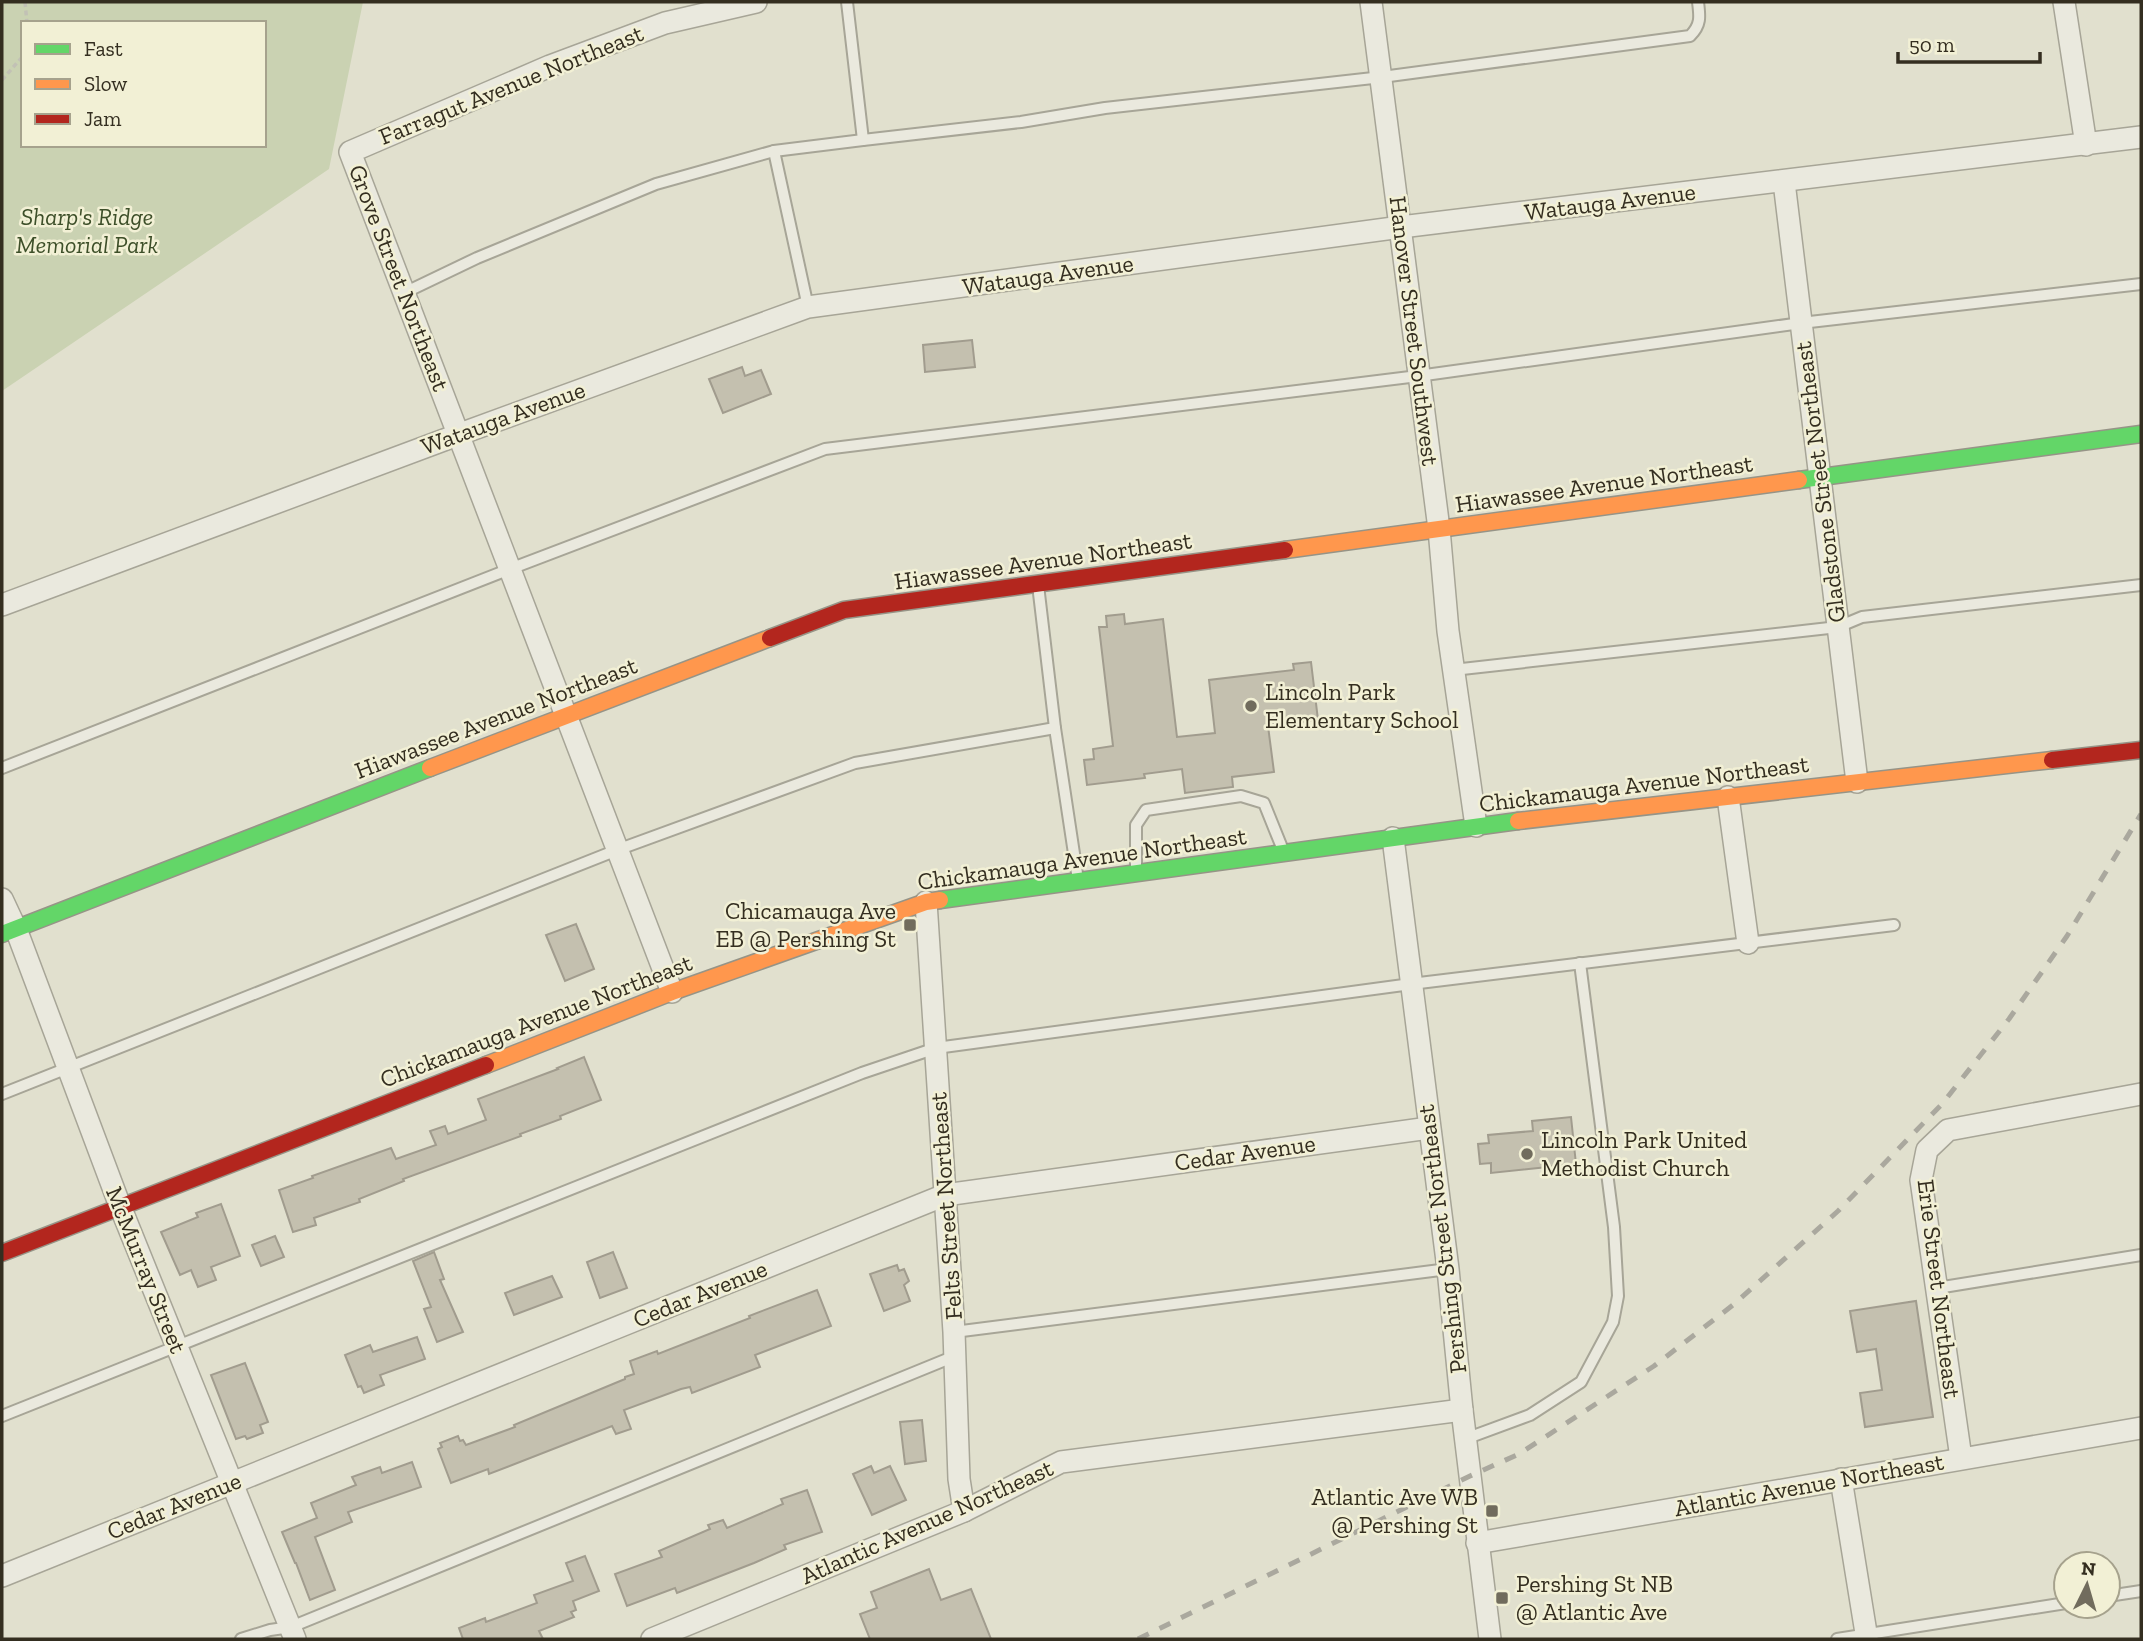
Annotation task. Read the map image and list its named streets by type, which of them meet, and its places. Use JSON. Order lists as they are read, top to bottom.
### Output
{
  "streets": {
    "street": [
      "Farragut Avenue Northeast",
      "Watauga Avenue",
      "Grove Street Northeast",
      "Hanover Street Southwest",
      "Gladstone Street Northeast",
      "Hiawassee Avenue Northeast",
      "Chickamauga Avenue Northeast",
      "Cedar Avenue",
      "Felts Street Northeast",
      "Pershing Street Northeast",
      "McMurray Street",
      "Erie Street Northeast",
      "Atlantic Avenue Northeast"
    ]
  },
  "crossings": [
    ["Farragut Avenue Northeast", "Grove Street Northeast"],
    ["Watauga Avenue", "Grove Street Northeast"],
    ["Watauga Avenue", "Hanover Street Southwest"],
    ["Watauga Avenue", "Gladstone Street Northeast"],
    ["Grove Street Northeast", "Hiawassee Avenue Northeast"],
    ["Grove Street Northeast", "Chickamauga Avenue Northeast"],
    ["Hanover Street Southwest", "Hiawassee Avenue Northeast"],
    ["Hanover Street Southwest", "Chickamauga Avenue Northeast"],
    ["Gladstone Street Northeast", "Hiawassee Avenue Northeast"],
    ["Gladstone Street Northeast", "Chickamauga Avenue Northeast"],
    ["Hiawassee Avenue Northeast", "McMurray Street"],
    ["Chickamauga Avenue Northeast", "Felts Street Northeast"],
    ["Chickamauga Avenue Northeast", "Pershing Street Northeast"],
    ["Chickamauga Avenue Northeast", "McMurray Street"],
    ["Cedar Avenue", "Felts Street Northeast"],
    ["Cedar Avenue", "Pershing Street Northeast"],
    ["Cedar Avenue", "McMurray Street"],
    ["Felts Street Northeast", "Atlantic Avenue Northeast"],
    ["Pershing Street Northeast", "Atlantic Avenue Northeast"],
    ["Erie Street Northeast", "Atlantic Avenue Northeast"]
  ],
  "parks": ["Sharp's Ridge Memorial Park"],
  "places": {
    "other": ["Lincoln Park Elementary School", "Lincoln Park United Methodist Church"],
    "transit": ["Chicamauga Ave EB @ Pershing St", "Atlantic Ave WB @ Pershing St", "Pershing St NB @ Atlantic Ave"]
  },
  "legend": ["Fast", "Slow", "Jam"],
  "scale_bar": "50 m",
  "north": "top"
}
